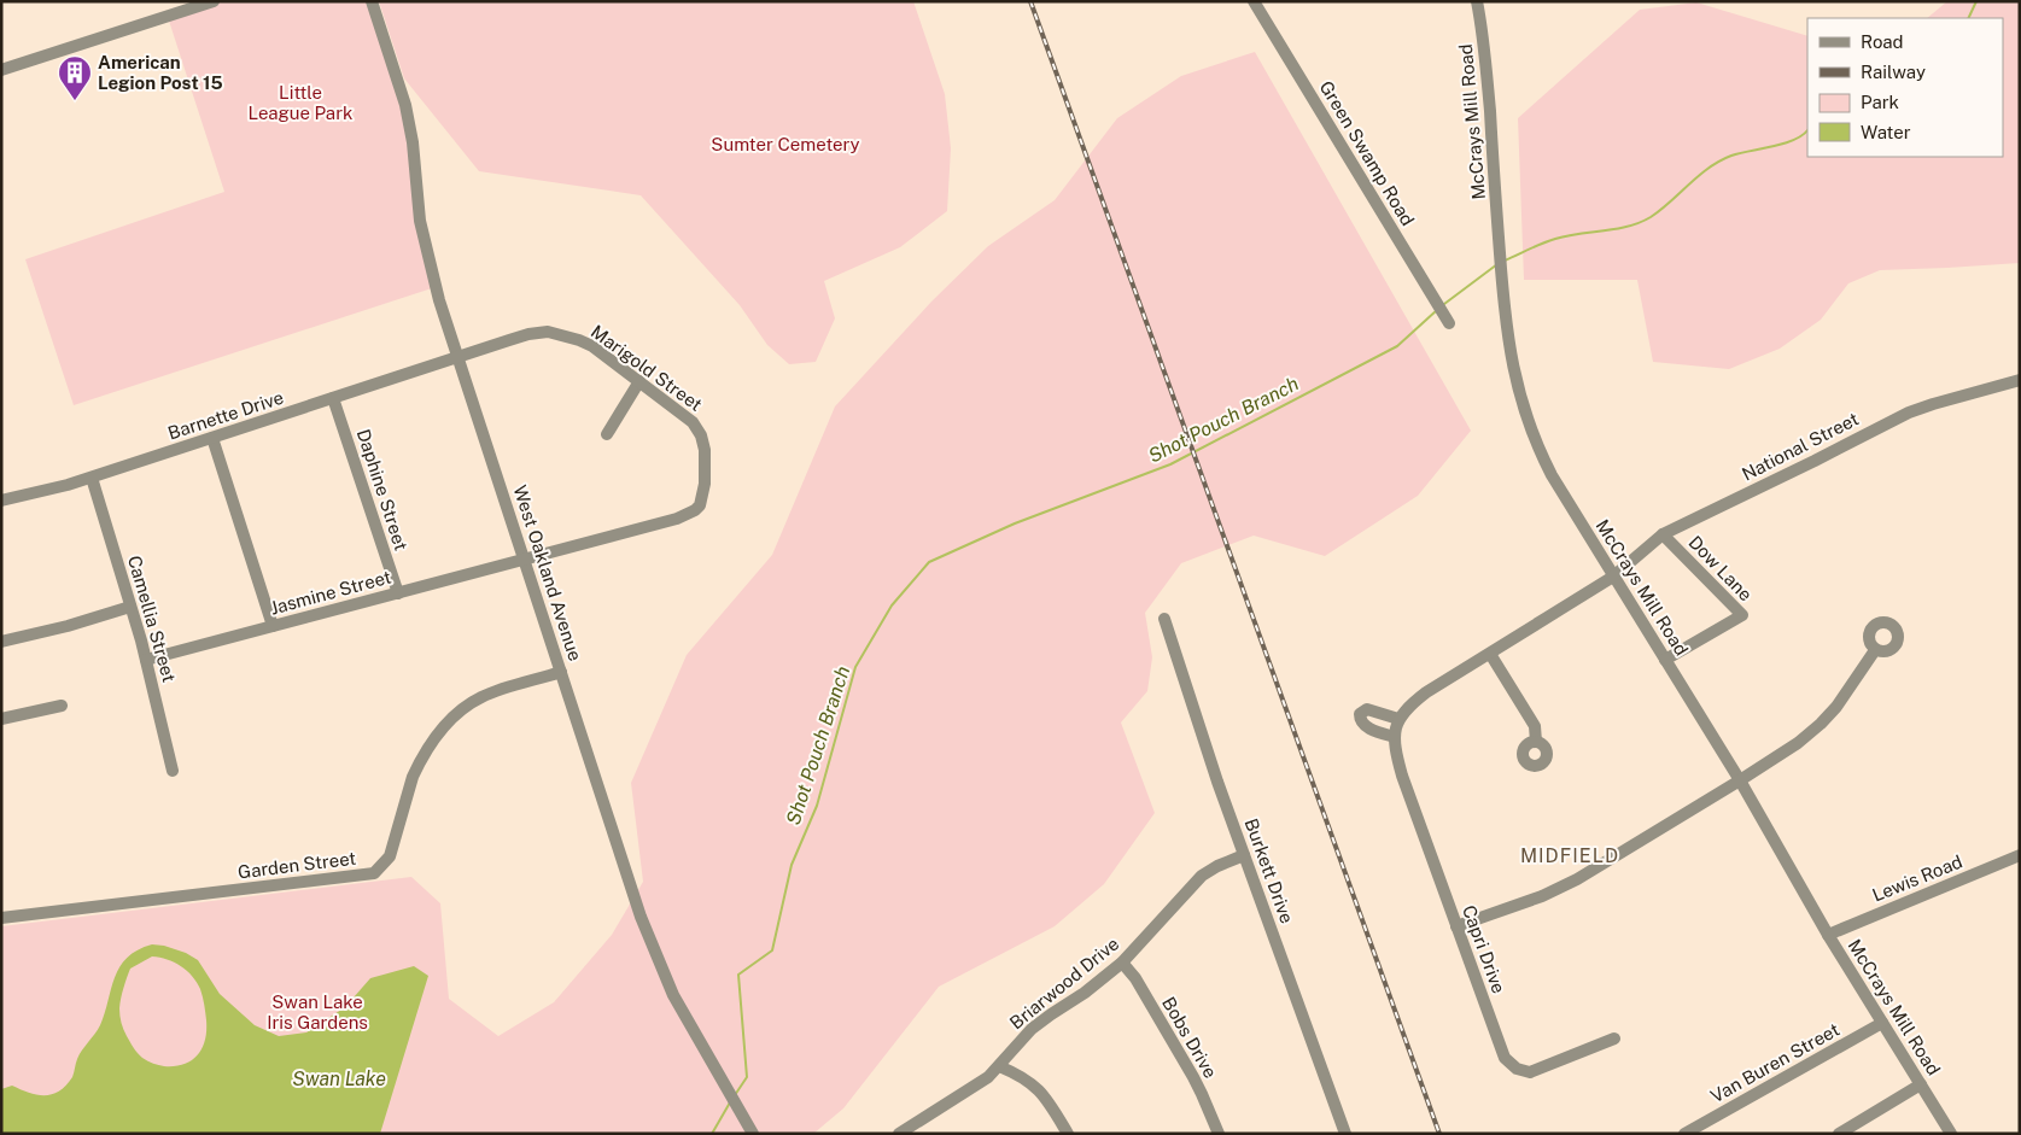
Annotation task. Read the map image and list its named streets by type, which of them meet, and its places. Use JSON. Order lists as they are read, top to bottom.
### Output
{
  "streets": {
    "street": [
      "McCrays Mill Road",
      "Green Swamp Road",
      "Marigold Street",
      "Barnette Drive",
      "National Street",
      "Daphine Street",
      "Dow Lane",
      "West Oakland Avenue",
      "Jasmine Street",
      "Camellia Street",
      "Garden Street",
      "Burkett Drive",
      "Lewis Road",
      "Capri Drive",
      "Briarwood Drive",
      "Bobs Drive",
      "Van Buren Street"
    ]
  },
  "crossings": [
    ["McCrays Mill Road", "National Street"],
    ["McCrays Mill Road", "Dow Lane"],
    ["McCrays Mill Road", "Lewis Road"],
    ["McCrays Mill Road", "Van Buren Street"],
    ["Marigold Street", "Barnette Drive"],
    ["Marigold Street", "West Oakland Avenue"],
    ["Marigold Street", "Jasmine Street"],
    ["Barnette Drive", "Daphine Street"],
    ["Barnette Drive", "West Oakland Avenue"],
    ["Barnette Drive", "Camellia Street"],
    ["National Street", "Dow Lane"],
    ["Daphine Street", "Jasmine Street"],
    ["West Oakland Avenue", "Jasmine Street"],
    ["West Oakland Avenue", "Garden Street"],
    ["Jasmine Street", "Camellia Street"],
    ["Burkett Drive", "Briarwood Drive"],
    ["Briarwood Drive", "Bobs Drive"]
  ],
  "districts": ["MIDFIELD"],
  "water": ["Shot Pouch Branch", "Swan Lake"],
  "parks": ["Little League Park", "Sumter Cemetery", "Swan Lake Iris Gardens"],
  "places": {
    "building": ["American Legion Post 15"]
  },
  "legend": [
    "Road",
    "Railway",
    "Park",
    "Water"
  ]
}
